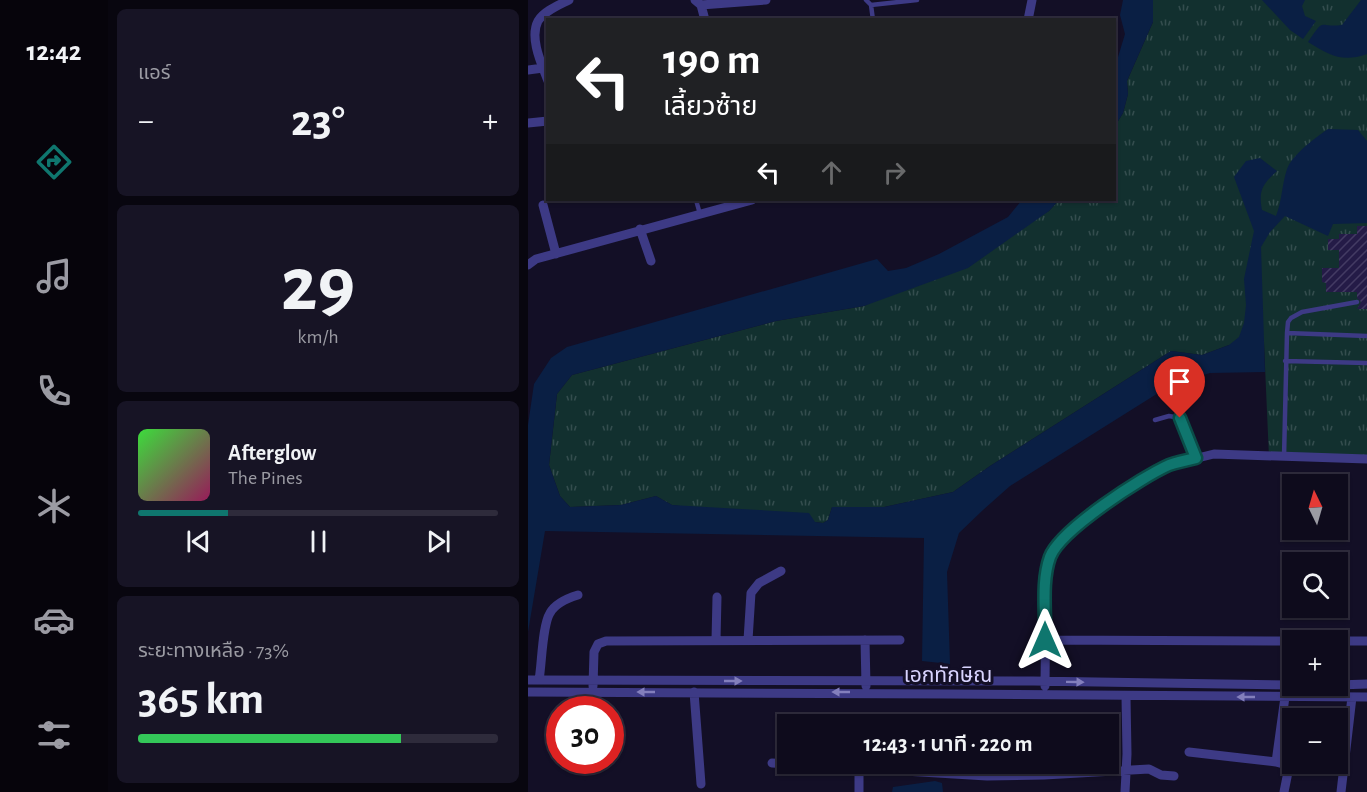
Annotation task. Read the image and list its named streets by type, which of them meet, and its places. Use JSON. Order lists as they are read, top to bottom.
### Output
{
  "streets": {
    "street": ["เอกทักษิณ"]
  },
  "north": "top",
  "page": {
    "tabs": "12:42",
    "tile": [
      "แอร์",
      ["29", "km/h"],
      ["ระยะทางเหลือ · 73%", "365 km"]
    ],
    "turn": ["190 m", "เลี้ยวซ้าย"],
    "heat": ["−", "23°", "+"],
    "song": ["Afterglow", "The Pines"],
    "map_buttons": ["+", "−"],
    "limit": "30",
    "trip": "12:43 · 1 นาที · 220 m"
  }
}
